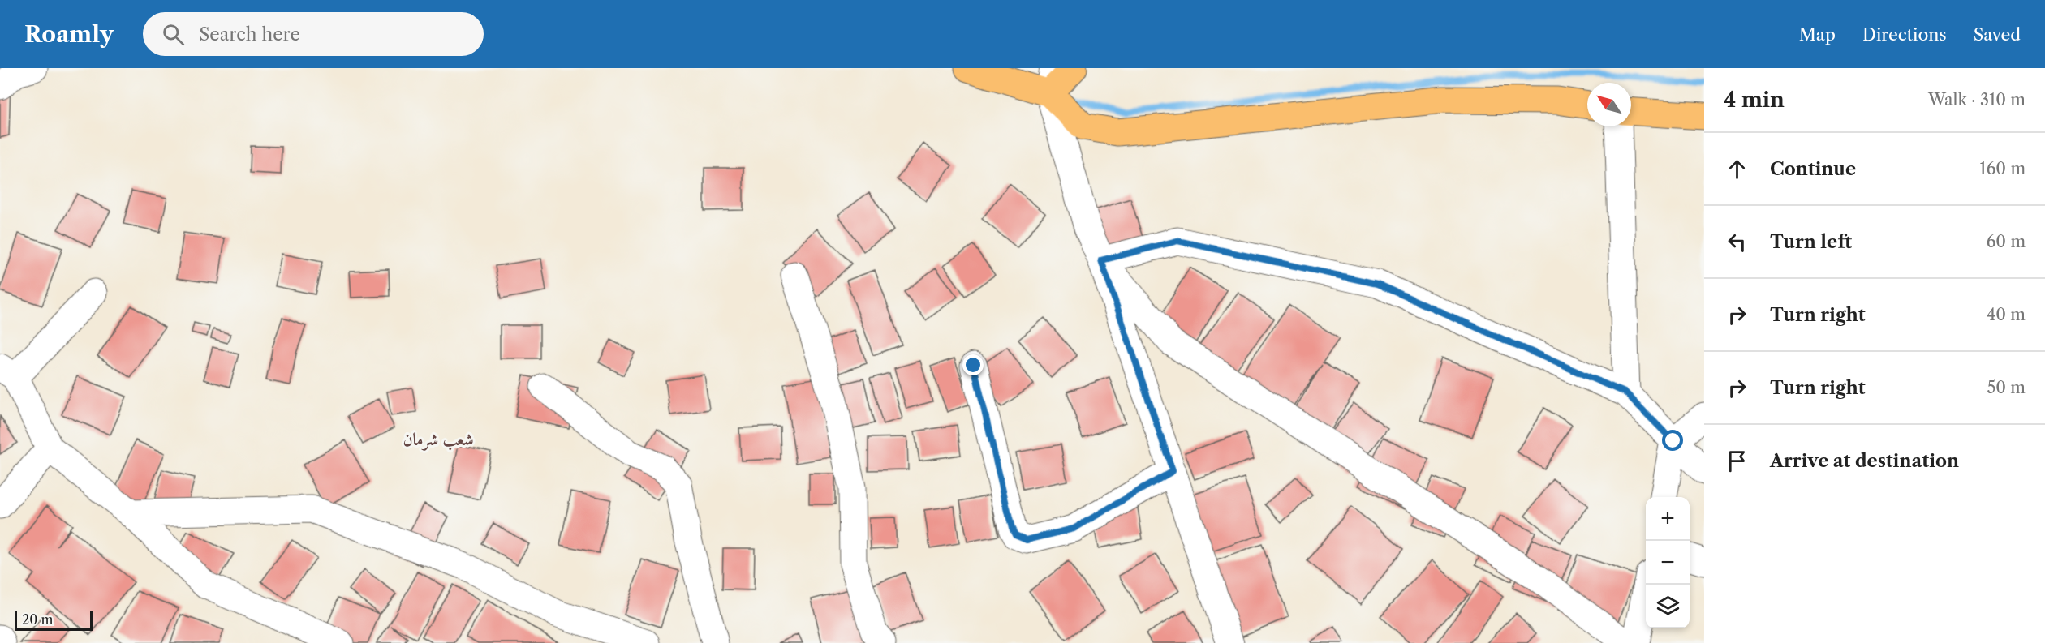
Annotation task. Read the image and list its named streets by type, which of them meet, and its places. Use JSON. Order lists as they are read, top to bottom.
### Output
{
  "districts": ["شعب شرمان"],
  "scale_bar": "20 m",
  "north": "top left",
  "page": {
    "header": "Roamly",
    "search": "Search here",
    "nav": ["Map", "Directions", "Saved"],
    "heading": ["4 min", "Walk · 310 m"],
    "list": [
      ["Continue", "160 m"],
      ["Turn left", "60 m"],
      ["Turn right", "40 m"],
      ["Turn right", "50 m"],
      "Arrive at destination"
    ],
    "map_buttons": ["+", "−"],
    "scale": "20 m"
  }
}
